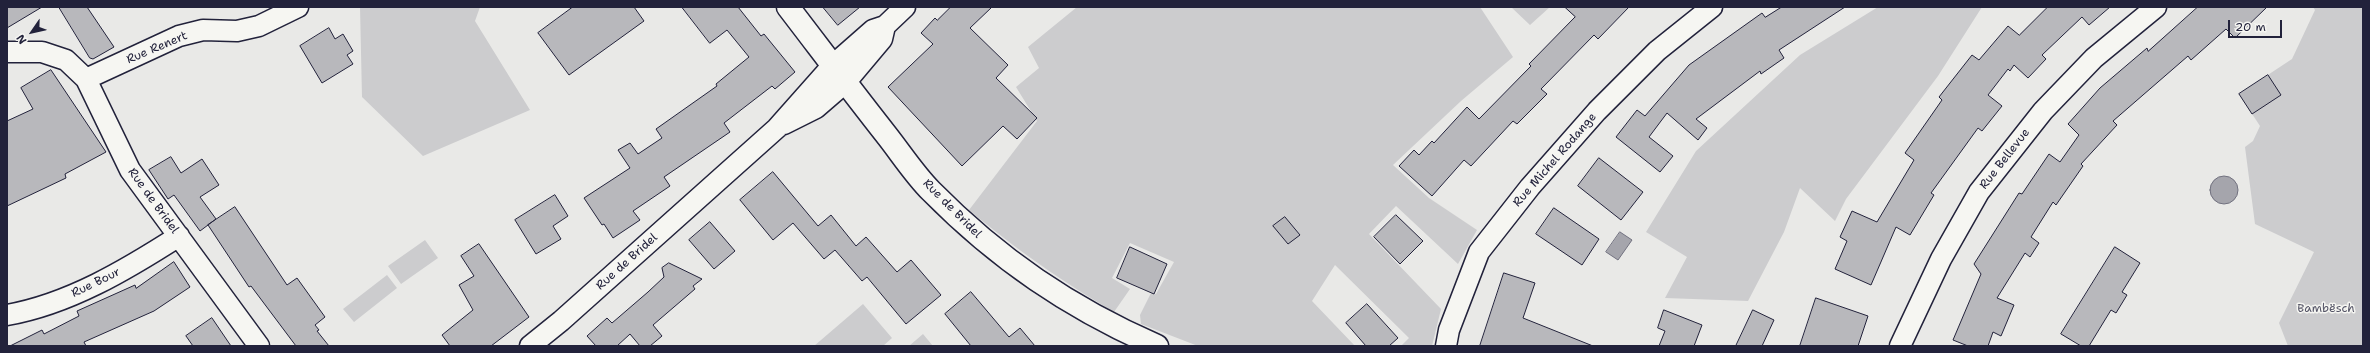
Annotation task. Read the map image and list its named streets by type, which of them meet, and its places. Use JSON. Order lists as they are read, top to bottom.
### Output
{
  "streets": {
    "main road": ["Rue de Bridel"],
    "street": [
      "Rue Renert",
      "Rue Bellevue",
      "Rue Michel Rodange",
      "Rue Bour"
    ]
  },
  "crossings": [
    ["Rue Renert", "Rue de Bridel"],
    ["Rue de Bridel", "Rue Bour"]
  ],
  "parks": ["Bambësch"],
  "scale_bar": "20 m",
  "north": "bottom left"
}
